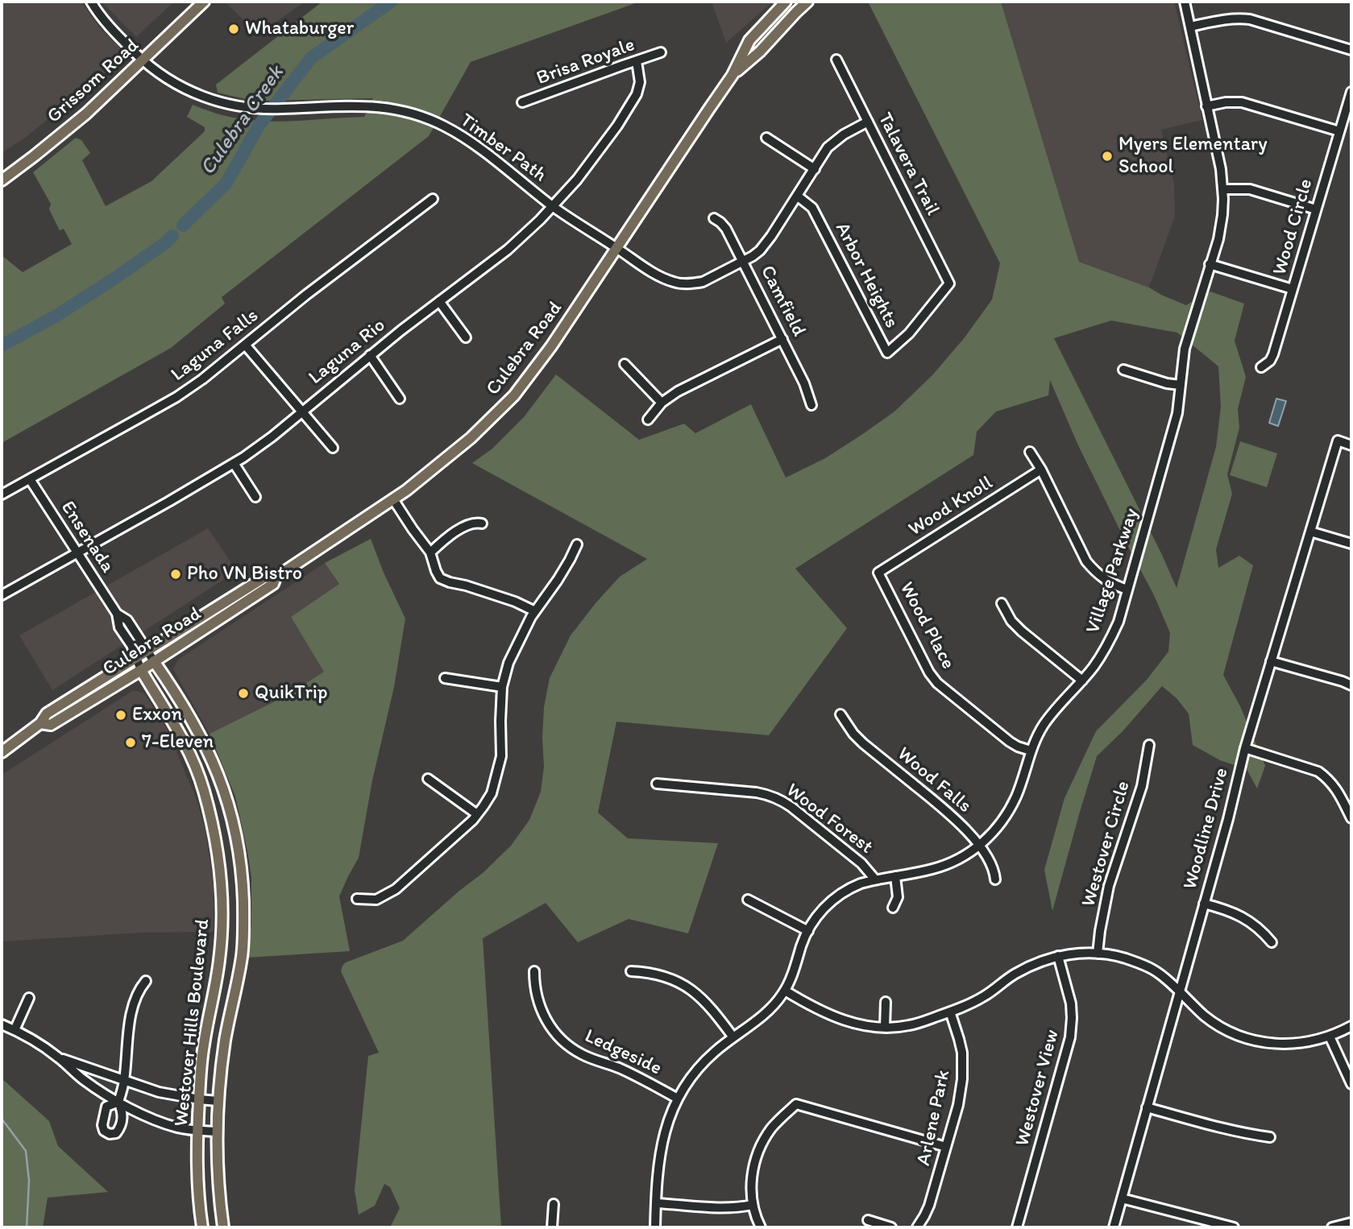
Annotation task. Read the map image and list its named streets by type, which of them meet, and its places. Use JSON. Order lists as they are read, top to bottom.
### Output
{
  "streets": {
    "main road": ["Grissom Road", "Culebra Road", "Westover Hills Boulevard"],
    "street": [
      "Brisa Royale",
      "Timber Path",
      "Talavera Trail",
      "Wood Circle",
      "Arbor Heights",
      "Camfield",
      "Laguna Falls",
      "Laguna Rio",
      "Wood Knoll",
      "Ensenada",
      "Village Parkway",
      "Wood Place",
      "Wood Falls",
      "Wood Forest",
      "Woodline Drive",
      "Westover Circle",
      "Ledgeside",
      "Westover View",
      "Arlene Park"
    ]
  },
  "crossings": [
    ["Brisa Royale", "Laguna Rio"],
    ["Grissom Road", "Timber Path"],
    ["Timber Path", "Talavera Trail"],
    ["Timber Path", "Arbor Heights"],
    ["Timber Path", "Camfield"],
    ["Timber Path", "Culebra Road"],
    ["Timber Path", "Laguna Rio"],
    ["Talavera Trail", "Arbor Heights"],
    ["Laguna Falls", "Ensenada"],
    ["Culebra Road", "Ensenada"],
    ["Culebra Road", "Westover Hills Boulevard"],
    ["Laguna Rio", "Ensenada"],
    ["Wood Knoll", "Wood Place"],
    ["Ensenada", "Westover Hills Boulevard"],
    ["Village Parkway", "Wood Place"],
    ["Village Parkway", "Wood Falls"],
    ["Village Parkway", "Wood Forest"],
    ["Village Parkway", "Ledgeside"]
  ],
  "water": ["Culebra Creek"],
  "places": [
    "Whataburger",
    "Myers Elementary School",
    "Pho VN Bistro",
    "QuikTrip",
    "Exxon",
    "7-Eleven"
  ]
}
